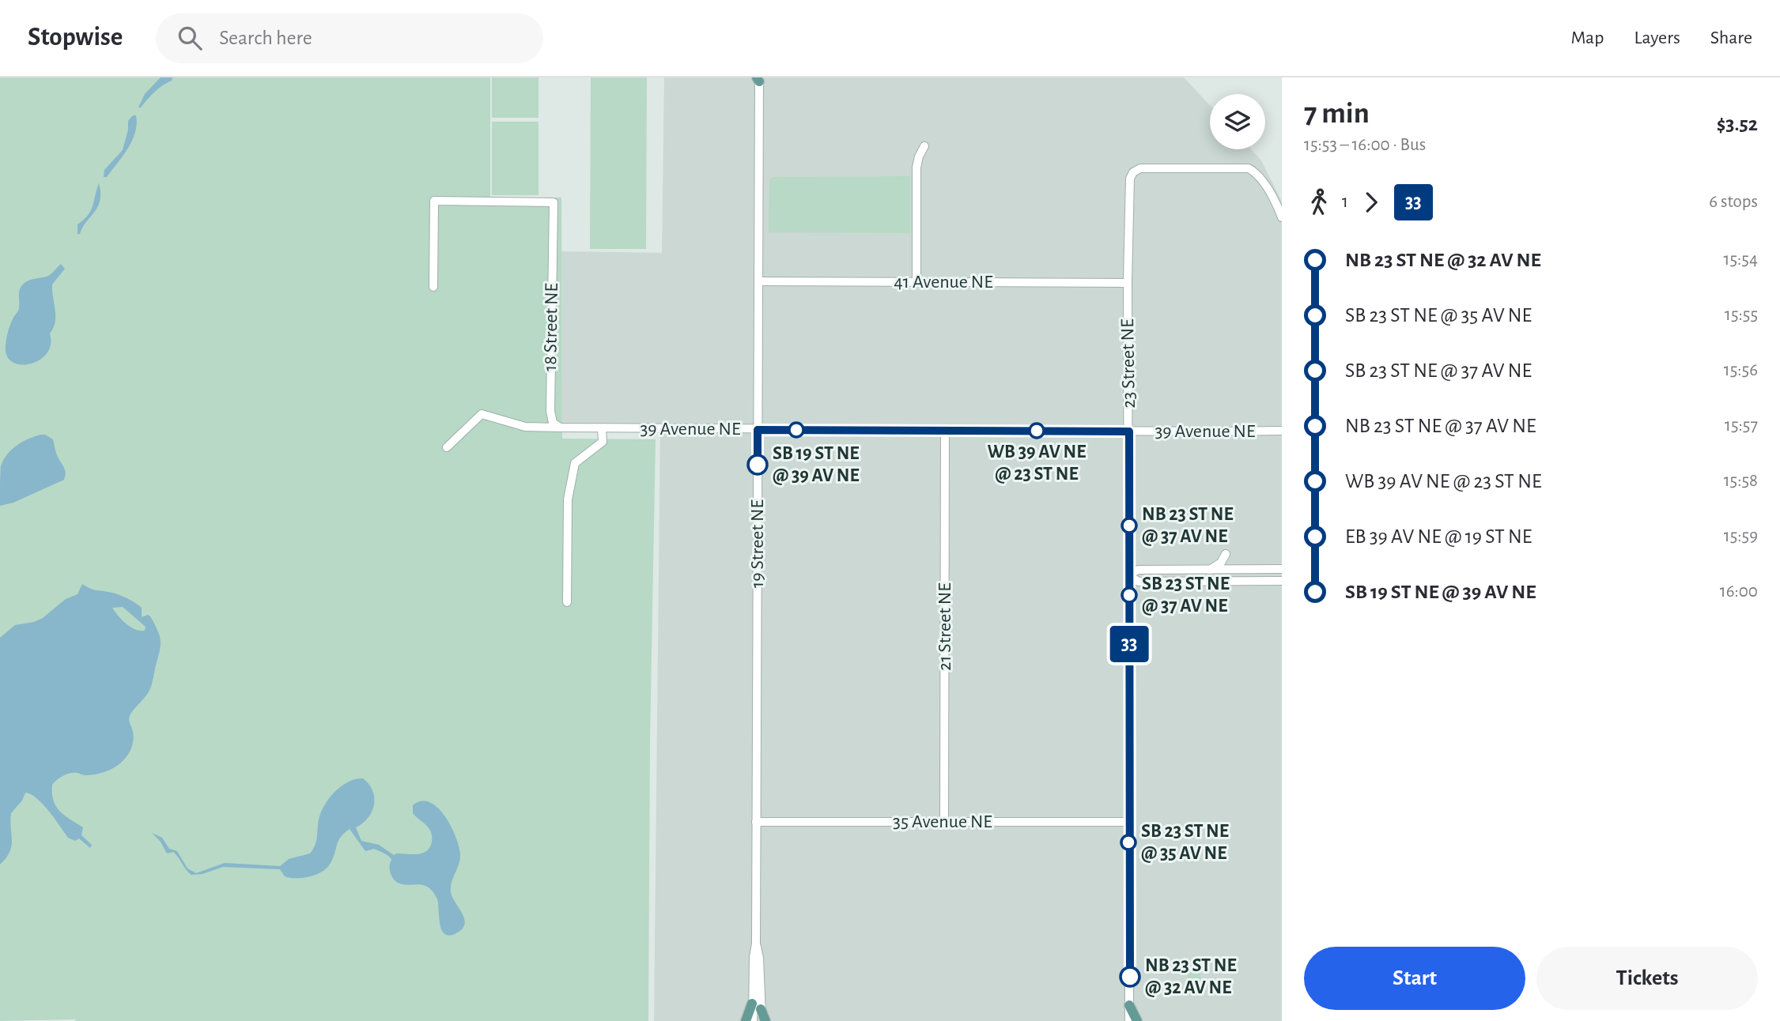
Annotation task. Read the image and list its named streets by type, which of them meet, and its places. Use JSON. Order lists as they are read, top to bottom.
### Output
{
  "streets": {
    "street": [
      "41 Avenue NE",
      "18 Street NE",
      "23 Street NE",
      "39 Avenue NE",
      "19 Street NE",
      "21 Street NE",
      "35 Avenue NE"
    ]
  },
  "crossings": [
    ["41 Avenue NE", "23 Street NE"],
    ["41 Avenue NE", "19 Street NE"],
    ["18 Street NE", "39 Avenue NE"],
    ["23 Street NE", "39 Avenue NE"],
    ["23 Street NE", "35 Avenue NE"],
    ["39 Avenue NE", "19 Street NE"],
    ["39 Avenue NE", "21 Street NE"],
    ["19 Street NE", "35 Avenue NE"],
    ["21 Street NE", "35 Avenue NE"]
  ],
  "places": [
    "WB 39 AV NE @ 23 ST NE",
    "SB 19 ST NE @ 39 AV NE",
    "NB 23 ST NE @ 37 AV NE",
    "SB 23 ST NE @ 37 AV NE",
    "SB 23 ST NE @ 35 AV NE",
    "NB 23 ST NE @ 32 AV NE"
  ],
  "lines": ["bus line 33"],
  "page": {
    "header": "Stopwise",
    "search": "Search here",
    "nav": ["Map", "Layers", "Share"],
    "on_map": "33",
    "heading": ["7 min", "15:53 – 16:00 · Bus", "$3.52"],
    "legs": ["1", "33", "6 stops"],
    "list": [
      {
        "name": "NB 23 ST NE @ 32 AV NE",
        "value": "15:54"
      },
      {
        "name": "SB 23 ST NE @ 35 AV NE",
        "value": "15:55"
      },
      {
        "name": "SB 23 ST NE @ 37 AV NE",
        "value": "15:56"
      },
      {
        "name": "NB 23 ST NE @ 37 AV NE",
        "value": "15:57"
      },
      {
        "name": "WB 39 AV NE @ 23 ST NE",
        "value": "15:58"
      },
      {
        "name": "EB 39 AV NE @ 19 ST NE",
        "value": "15:59"
      },
      {
        "name": "SB 19 ST NE @ 39 AV NE",
        "value": "16:00"
      }
    ],
    "buttons": ["Start", "Tickets"]
  }
}
